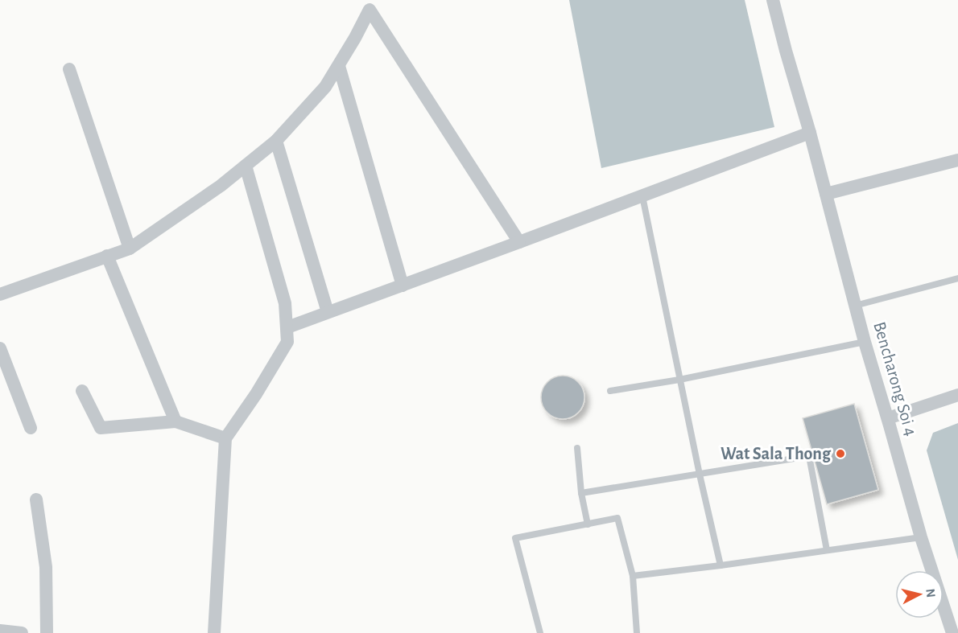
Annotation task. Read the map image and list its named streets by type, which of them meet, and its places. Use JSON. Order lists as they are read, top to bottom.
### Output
{
  "streets": {
    "street": ["Bencharong Soi 4"]
  },
  "places": ["Wat Sala Thong"],
  "north": "right"
}
